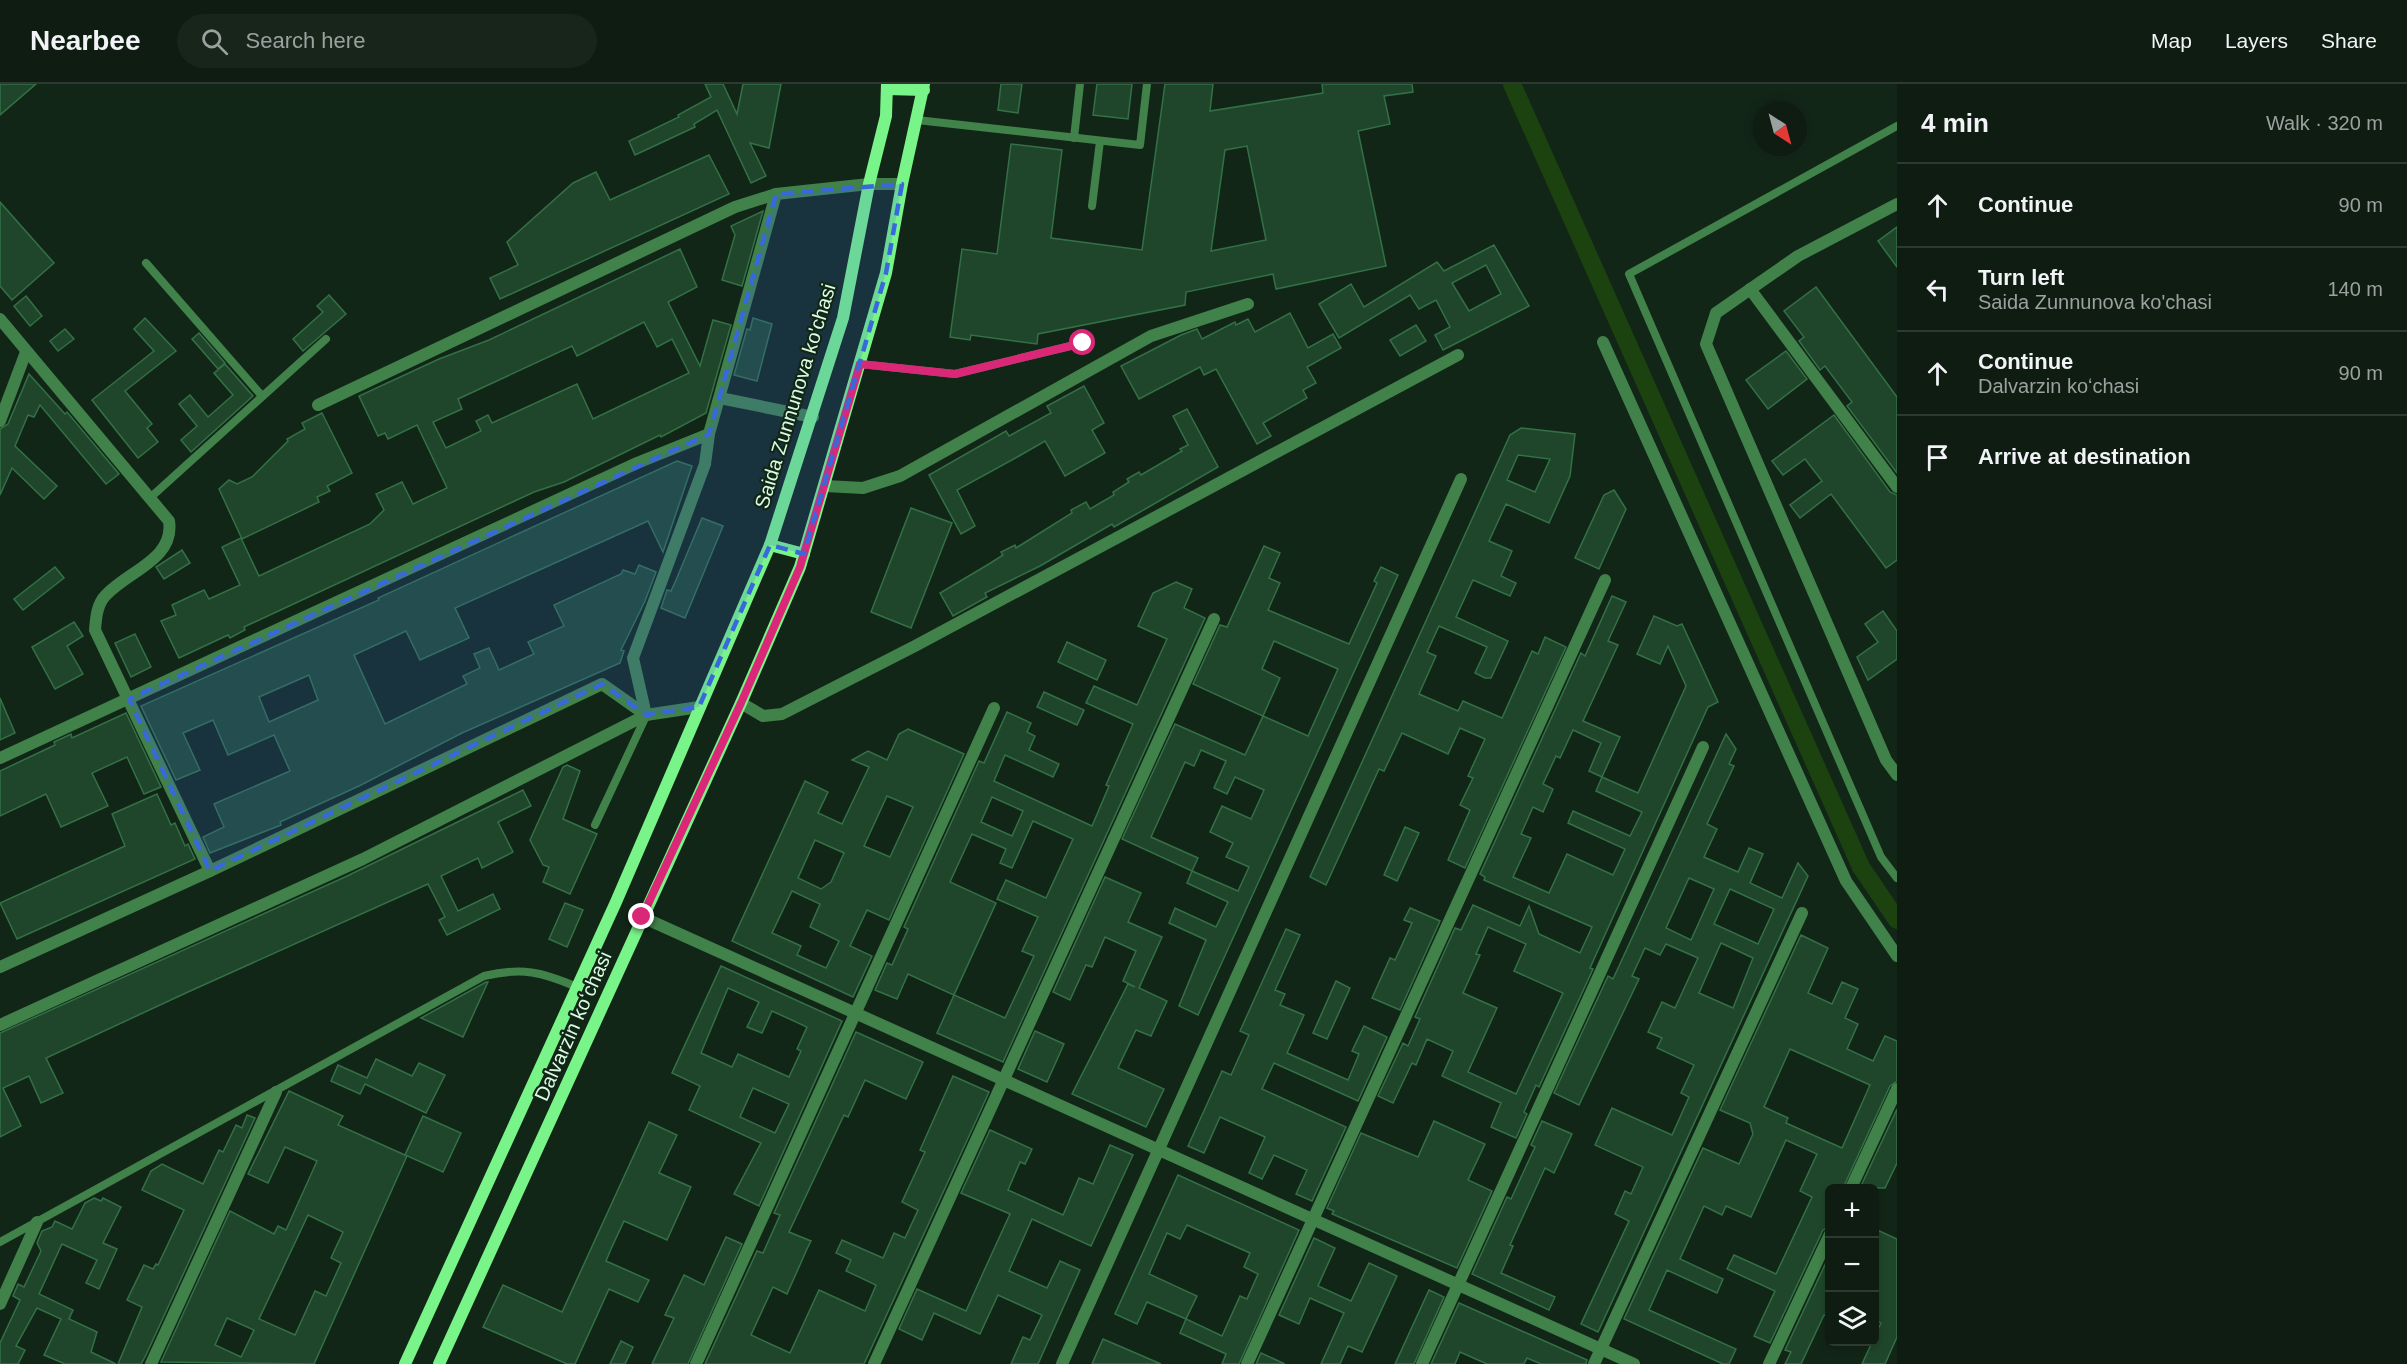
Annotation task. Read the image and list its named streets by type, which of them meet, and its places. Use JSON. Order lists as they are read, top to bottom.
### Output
{
  "streets": {
    "main road": ["Saida Zunnunova ko'chasi", "Dalvarzin koʻchasi"]
  },
  "crossings": [
    ["Saida Zunnunova ko'chasi", "Dalvarzin koʻchasi"]
  ],
  "north": "bottom right",
  "page": {
    "header": "Nearbee",
    "search": "Search here",
    "nav": ["Map", "Layers", "Share"],
    "heading": ["4 min", "Walk · 320 m"],
    "list": [
      ["Continue", "90 m"],
      ["Turn left", "Saida Zunnunova ko'chasi", "140 m"],
      ["Continue", "Dalvarzin koʻchasi", "90 m"],
      "Arrive at destination"
    ],
    "map_buttons": ["+", "−"]
  }
}
